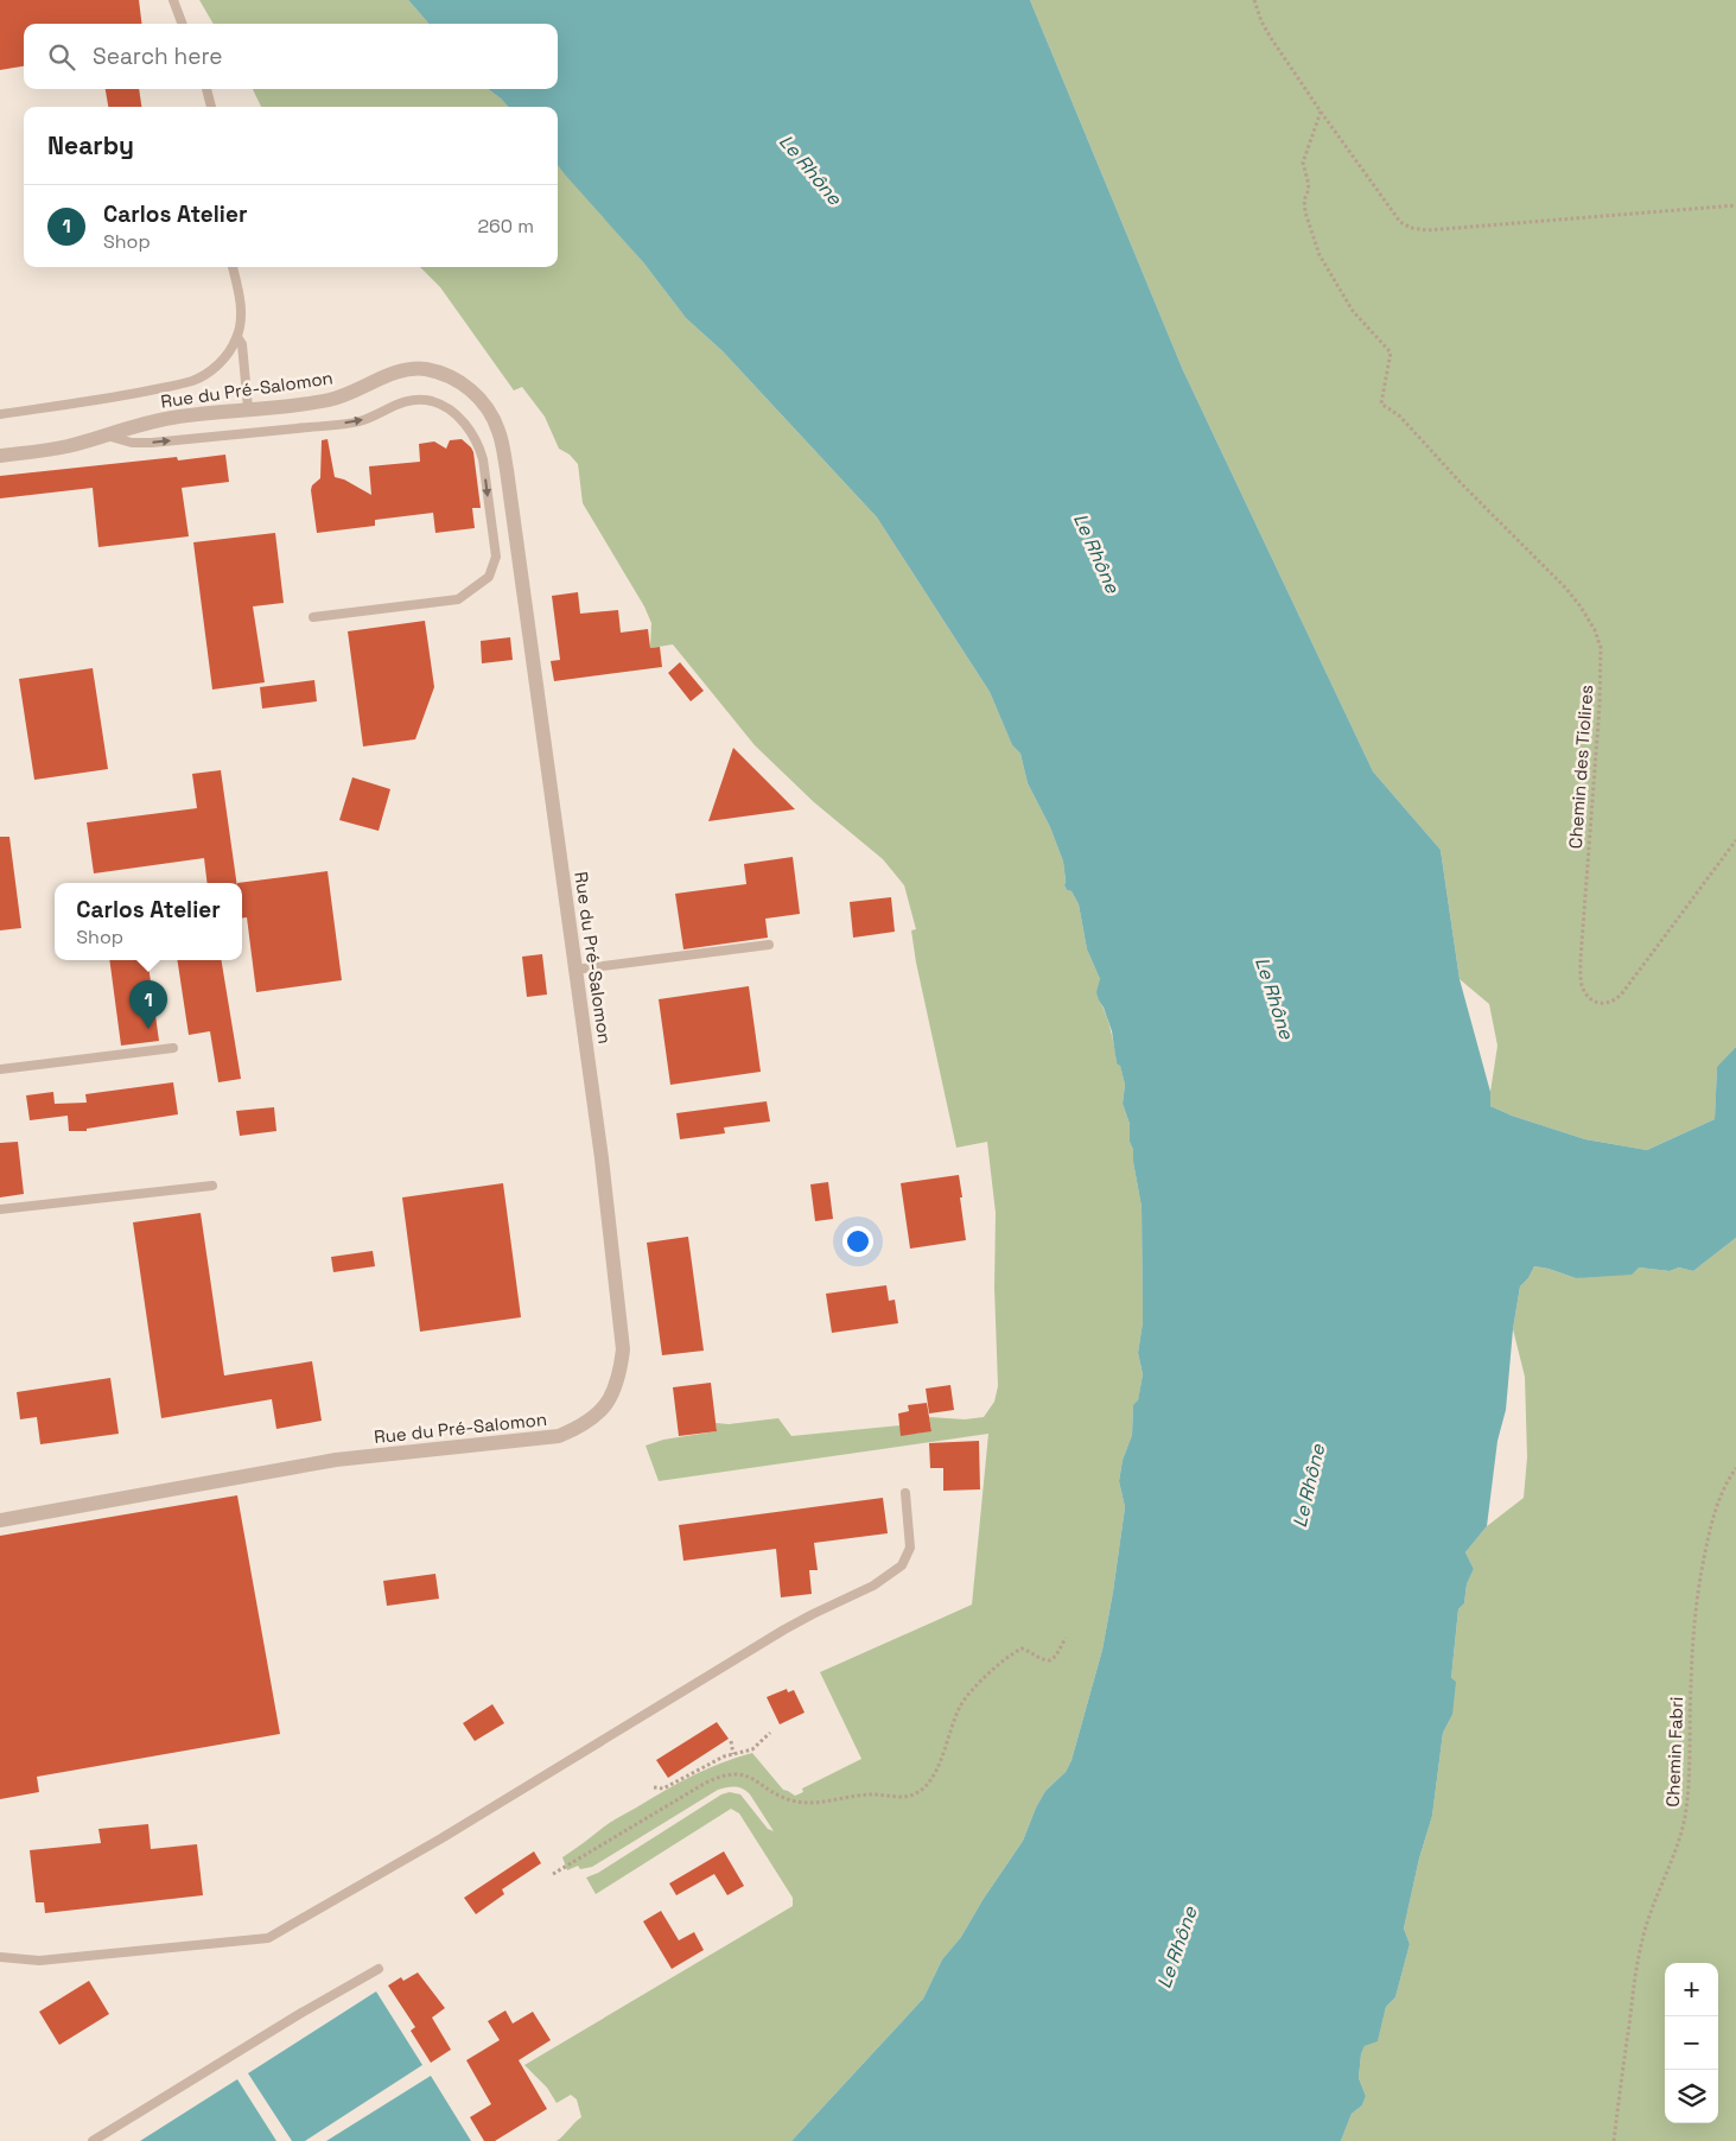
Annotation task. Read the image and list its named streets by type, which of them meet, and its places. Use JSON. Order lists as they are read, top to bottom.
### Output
{
  "streets": {
    "street": ["Rue du Pré-Salomon"],
    "path": ["Chemin des Tiolires", "Chemin Fabri"]
  },
  "water": ["Le Rhône"],
  "page": {
    "search": "Search here",
    "heading": "Nearby",
    "list": [
      {
        "mark": "1",
        "name": "Carlos Atelier",
        "note": "Shop",
        "value": "260 m"
      }
    ],
    "popup": ["Carlos Atelier", "Shop"],
    "pins": "1",
    "map_buttons": ["+", "−"]
  }
}
